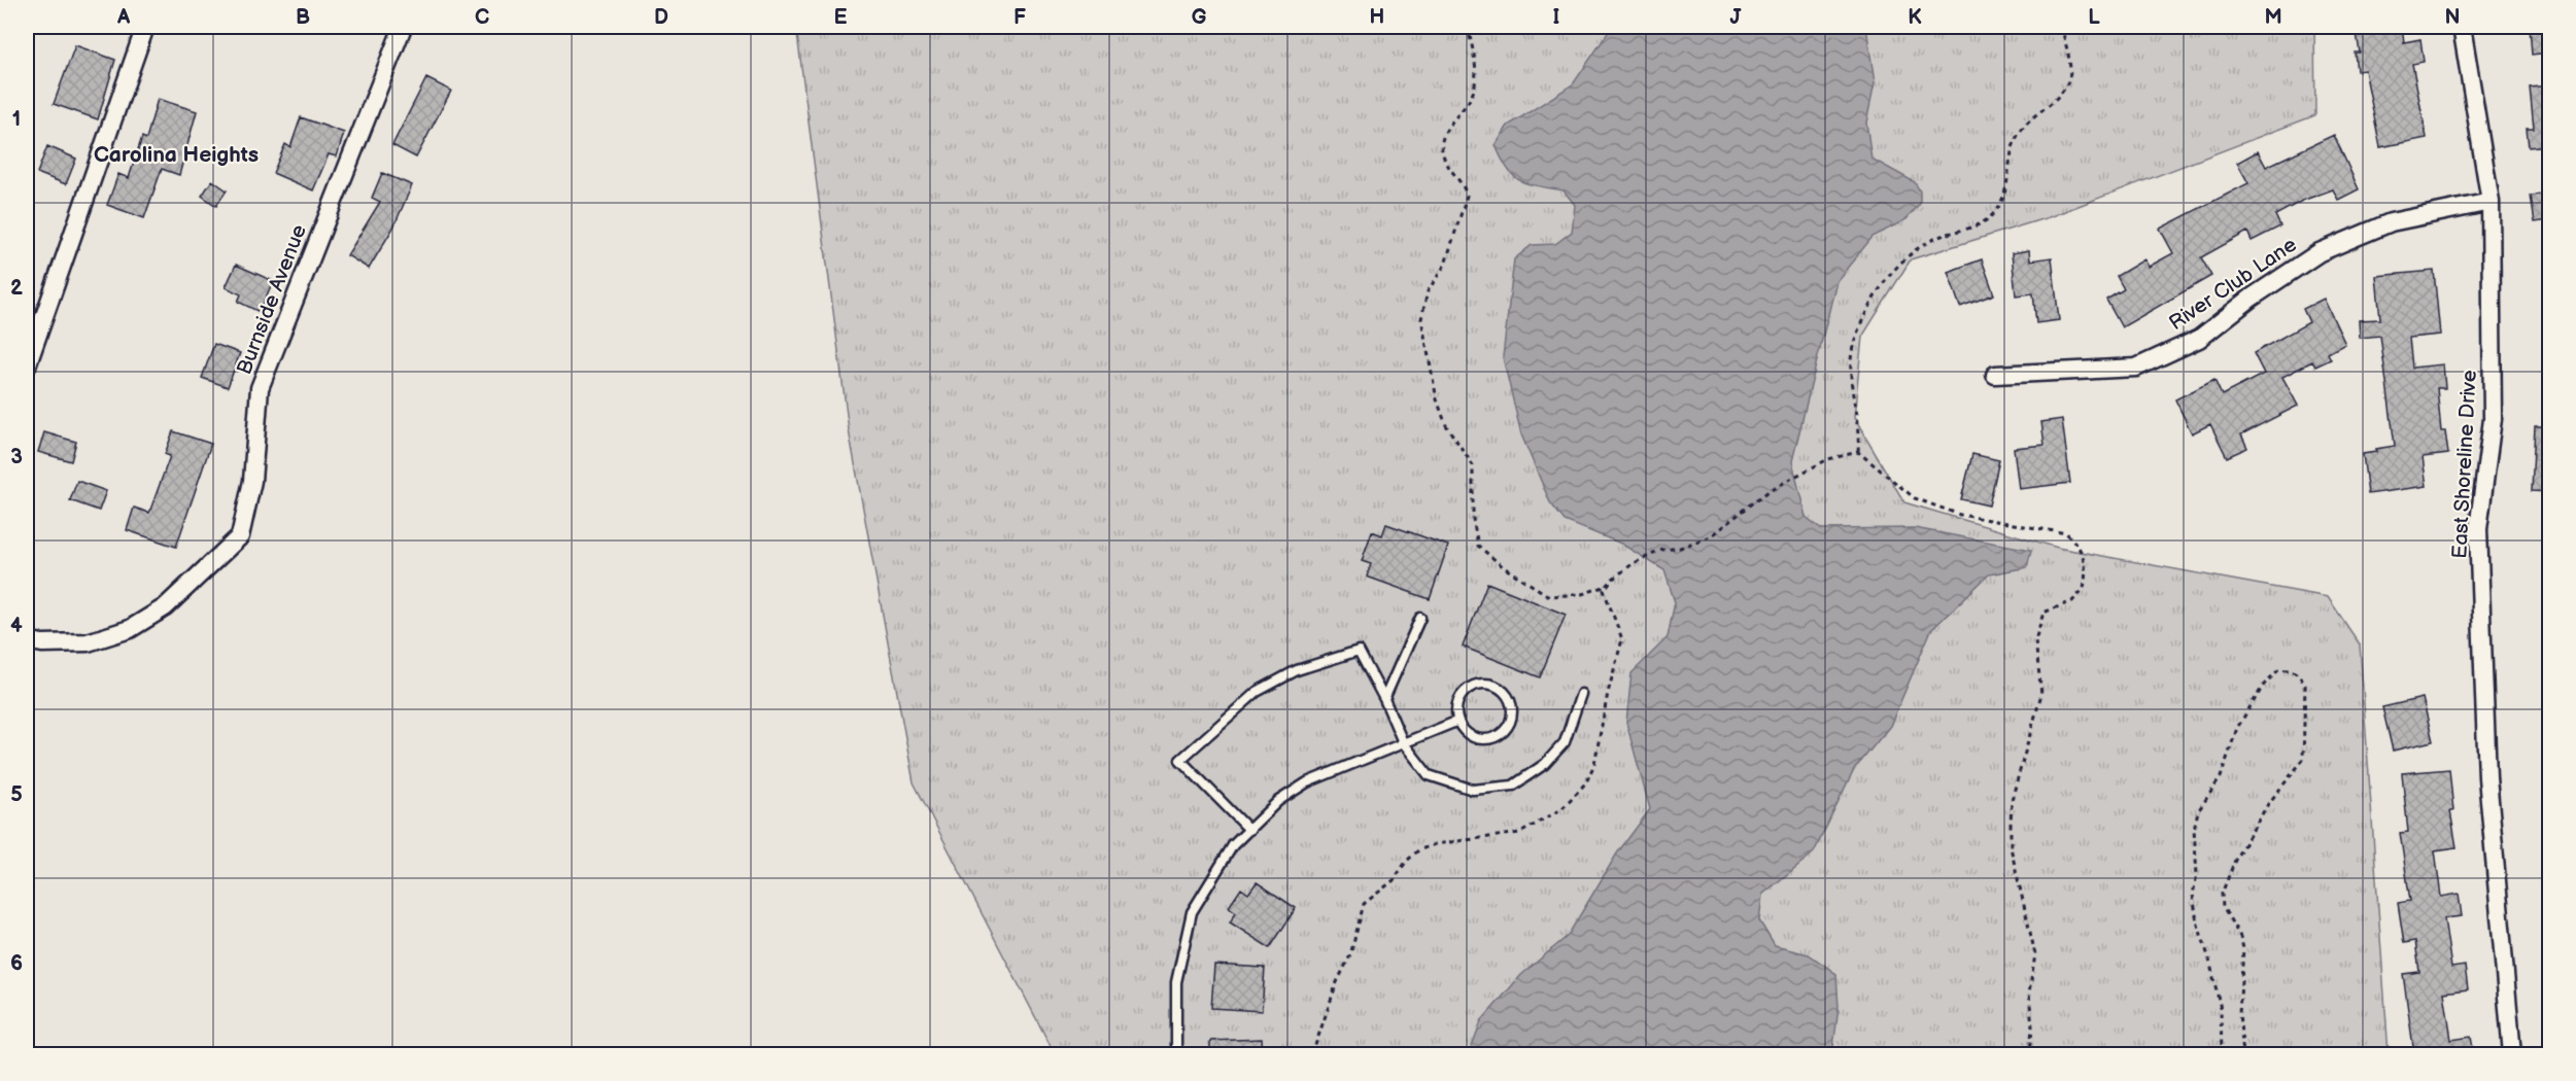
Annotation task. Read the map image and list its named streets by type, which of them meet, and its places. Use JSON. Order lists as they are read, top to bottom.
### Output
{
  "streets": {
    "street": ["River Club Lane", "Burnside Avenue", "East Shoreline Drive"]
  },
  "crossings": [
    ["River Club Lane", "East Shoreline Drive"]
  ],
  "districts": ["Carolina Heights"],
  "grid": {
    "columns": [
      "A",
      "B",
      "C",
      "D",
      "E",
      "F",
      "G",
      "H",
      "I",
      "J",
      "K",
      "L",
      "M",
      "N"
    ],
    "rows": [
      "1",
      "2",
      "3",
      "4",
      "5",
      "6"
    ]
  }
}
